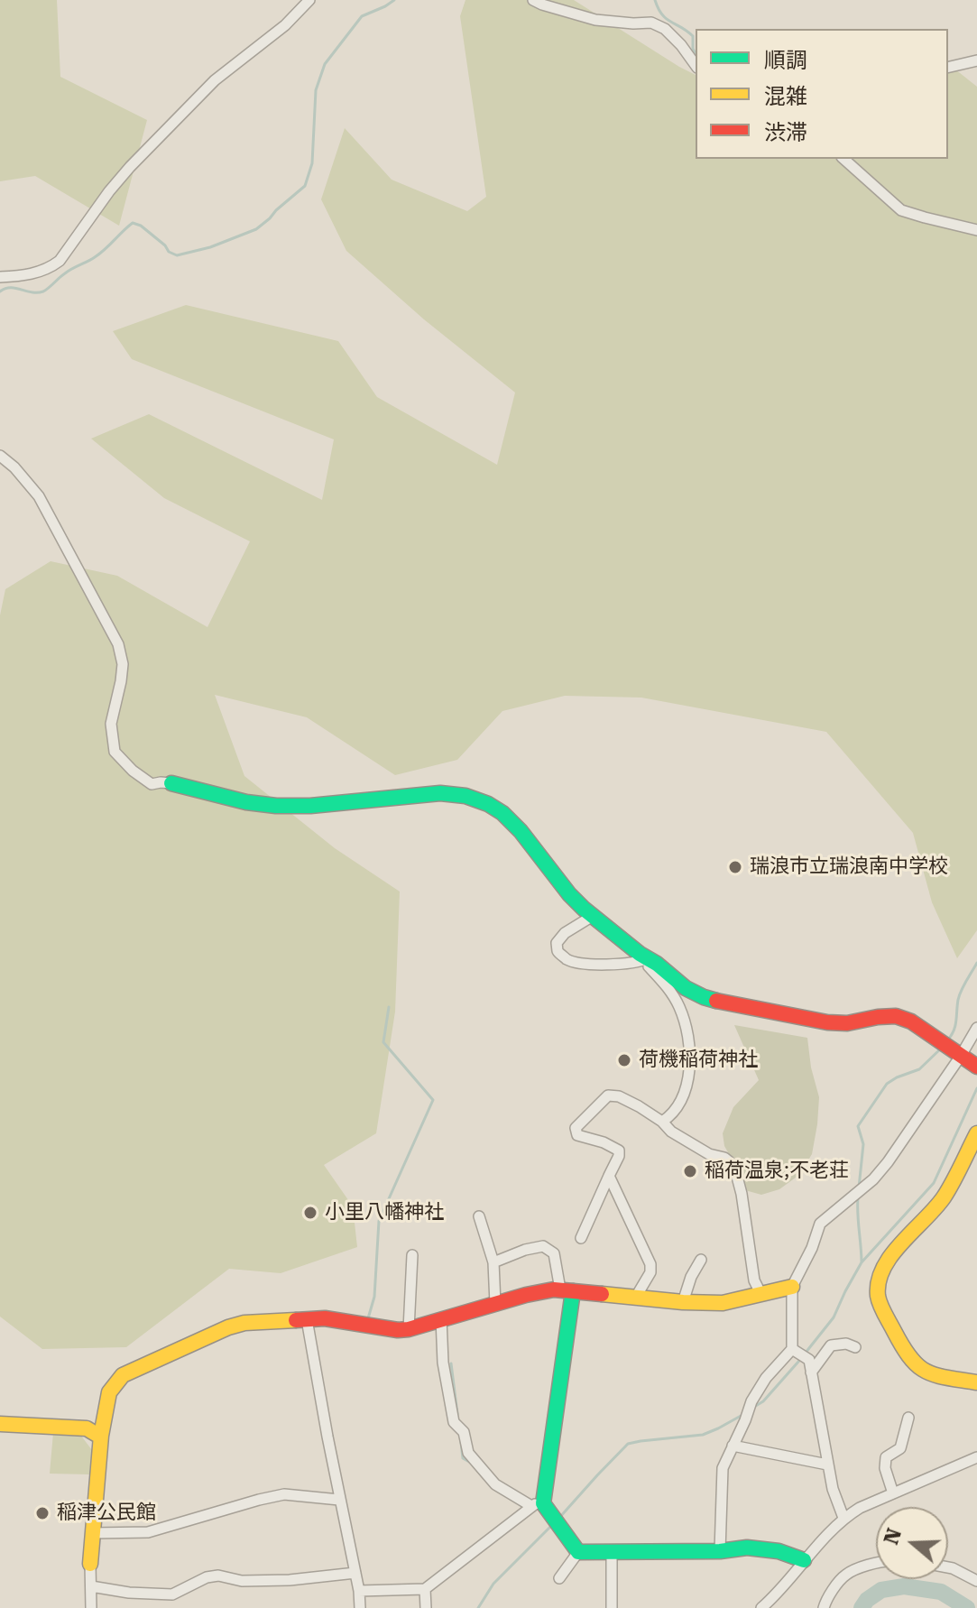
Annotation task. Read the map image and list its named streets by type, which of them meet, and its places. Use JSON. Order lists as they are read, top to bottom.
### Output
{
  "places": [
    "瑞浪市立瑞浪南中学校",
    "荷機稲荷神社",
    "稲荷温泉;不老荘",
    "小里八幡神社",
    "稲津公民館"
  ],
  "legend": ["順調", "混雑", "渋滞"],
  "north": "left"
}
